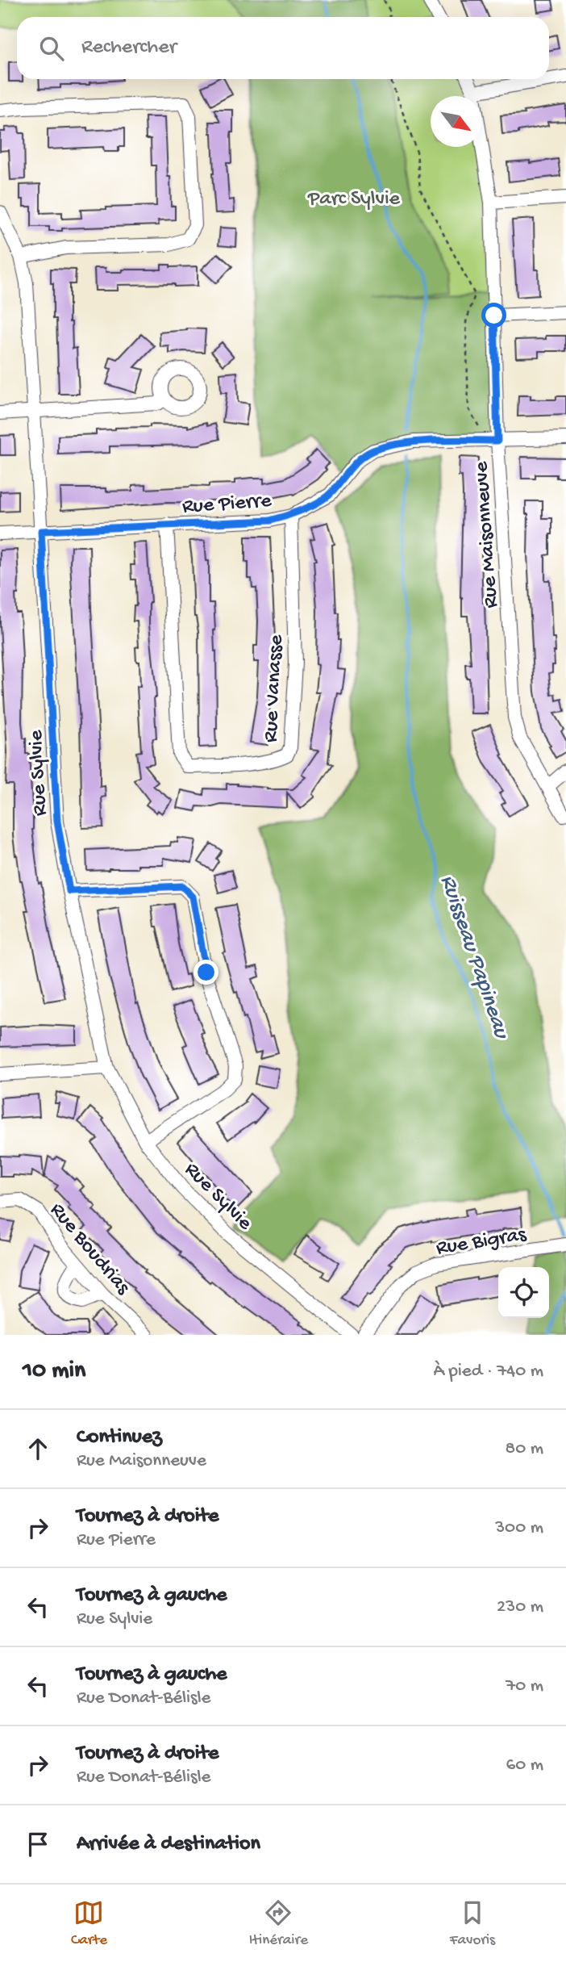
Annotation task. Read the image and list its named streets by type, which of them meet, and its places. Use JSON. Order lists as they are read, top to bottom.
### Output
{
  "streets": {
    "street": [
      "Rue Pierre",
      "Rue Maisonneuve",
      "Rue Vanasse",
      "Rue Sylvie",
      "Rue Bigras",
      "Rue Boudrias"
    ]
  },
  "crossings": [
    ["Rue Pierre", "Rue Maisonneuve"],
    ["Rue Pierre", "Rue Vanasse"],
    ["Rue Pierre", "Rue Sylvie"]
  ],
  "water": ["Ruisseau Papineau"],
  "parks": ["Parc Sylvie"],
  "north": "bottom right",
  "page": {
    "search": "Rechercher",
    "heading": ["10 min", "À pied · 740 m"],
    "list": [
      ["Continuez", "Rue Maisonneuve", "80 m"],
      ["Tournez à droite", "Rue Pierre", "300 m"],
      ["Tournez à gauche", "Rue Sylvie", "230 m"],
      ["Tournez à gauche", "Rue Donat-Bélisle", "70 m"],
      ["Tournez à droite", "Rue Donat-Bélisle", "60 m"],
      "Arrivée à destination"
    ],
    "nav": ["Carte", "Itinéraire", "Favoris"]
  }
}
